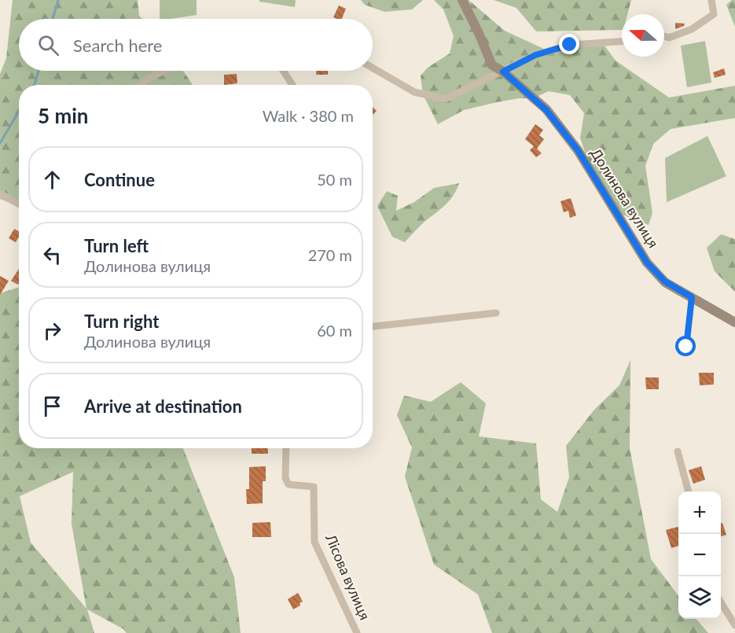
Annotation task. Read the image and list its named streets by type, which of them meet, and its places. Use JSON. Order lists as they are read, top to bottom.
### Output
{
  "streets": {
    "street": ["Долинова вулиця", "Лісова вулиця"]
  },
  "north": "left",
  "page": {
    "search": "Search here",
    "heading": ["5 min", "Walk · 380 m"],
    "list": [
      ["Continue", "50 m"],
      ["Turn left", "Долинова вулиця", "270 m"],
      ["Turn right", "Долинова вулиця", "60 m"],
      "Arrive at destination"
    ],
    "map_buttons": ["+", "−"]
  }
}
